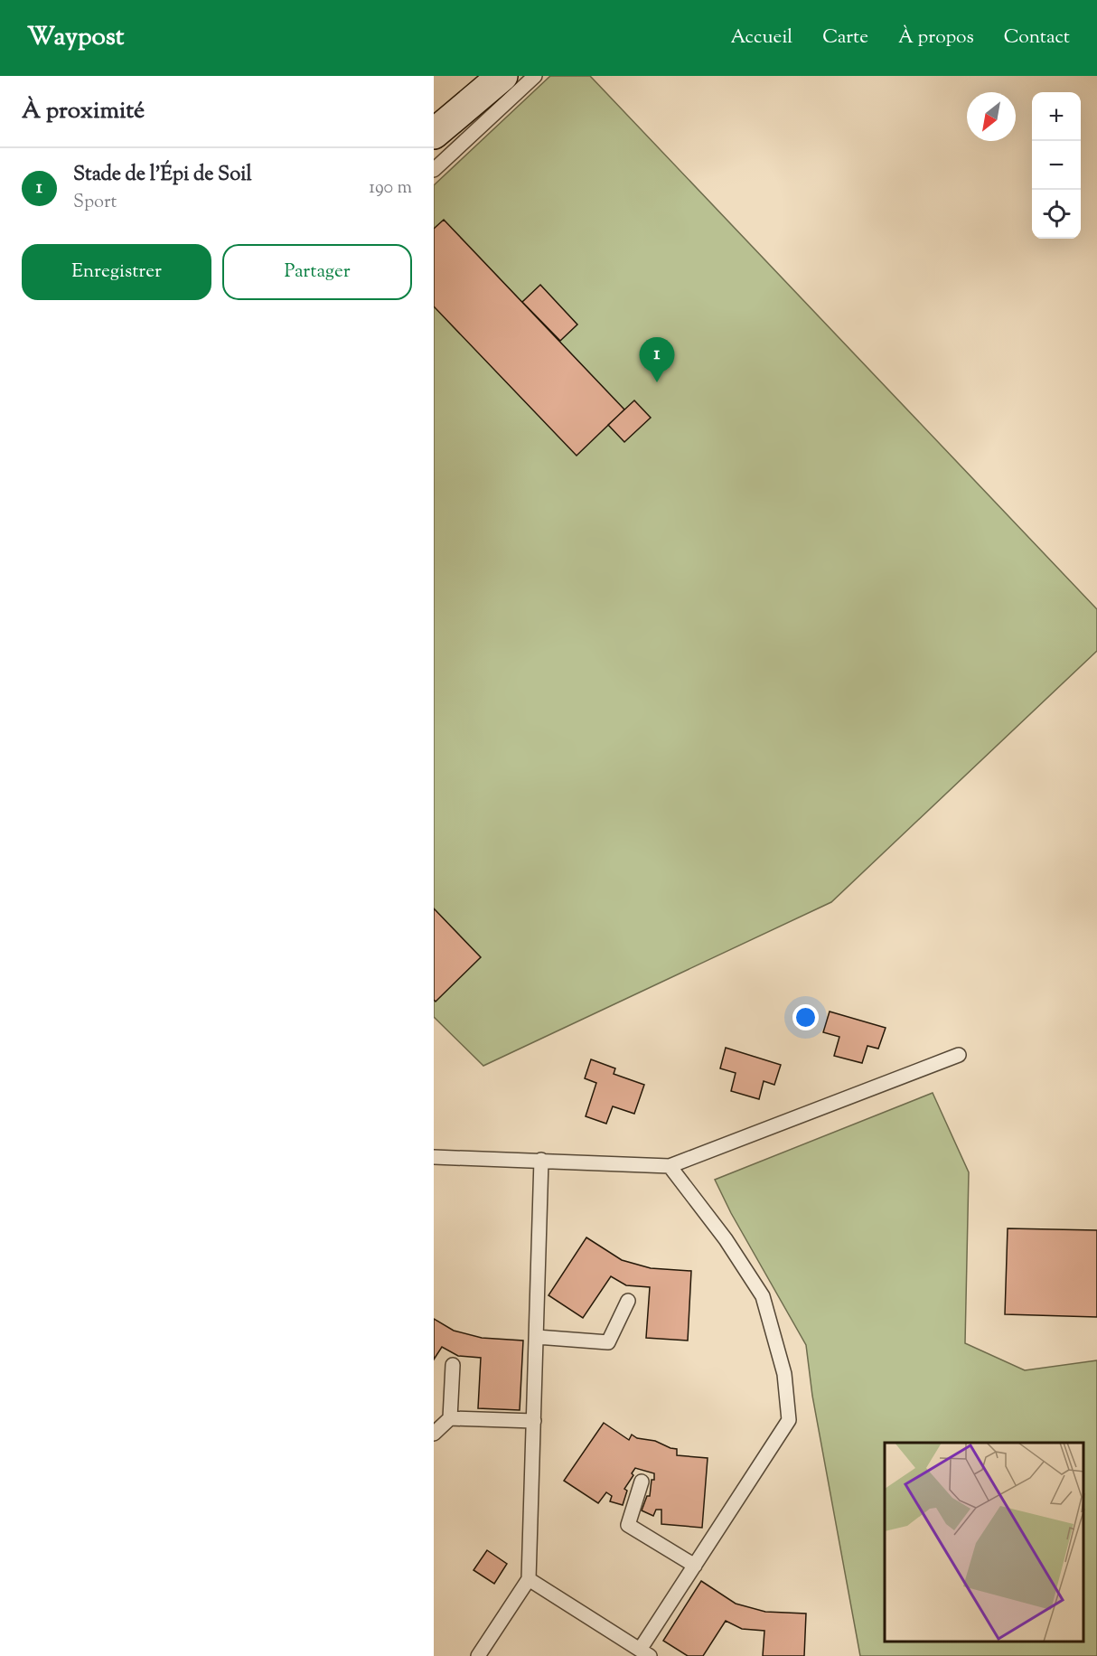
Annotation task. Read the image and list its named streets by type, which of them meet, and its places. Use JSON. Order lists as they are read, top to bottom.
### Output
{
  "north": "bottom left",
  "page": {
    "header": "Waypost",
    "nav": [
      "Accueil",
      "Carte",
      "À propos",
      "Contact"
    ],
    "heading": "À proximité",
    "map_buttons": ["+", "−"],
    "list": [
      {
        "mark": "1",
        "name": "Stade de l'Épi de Soil",
        "note": "Sport",
        "value": "190 m"
      }
    ],
    "buttons": ["Enregistrer", "Partager"],
    "pins": "1"
  }
}
